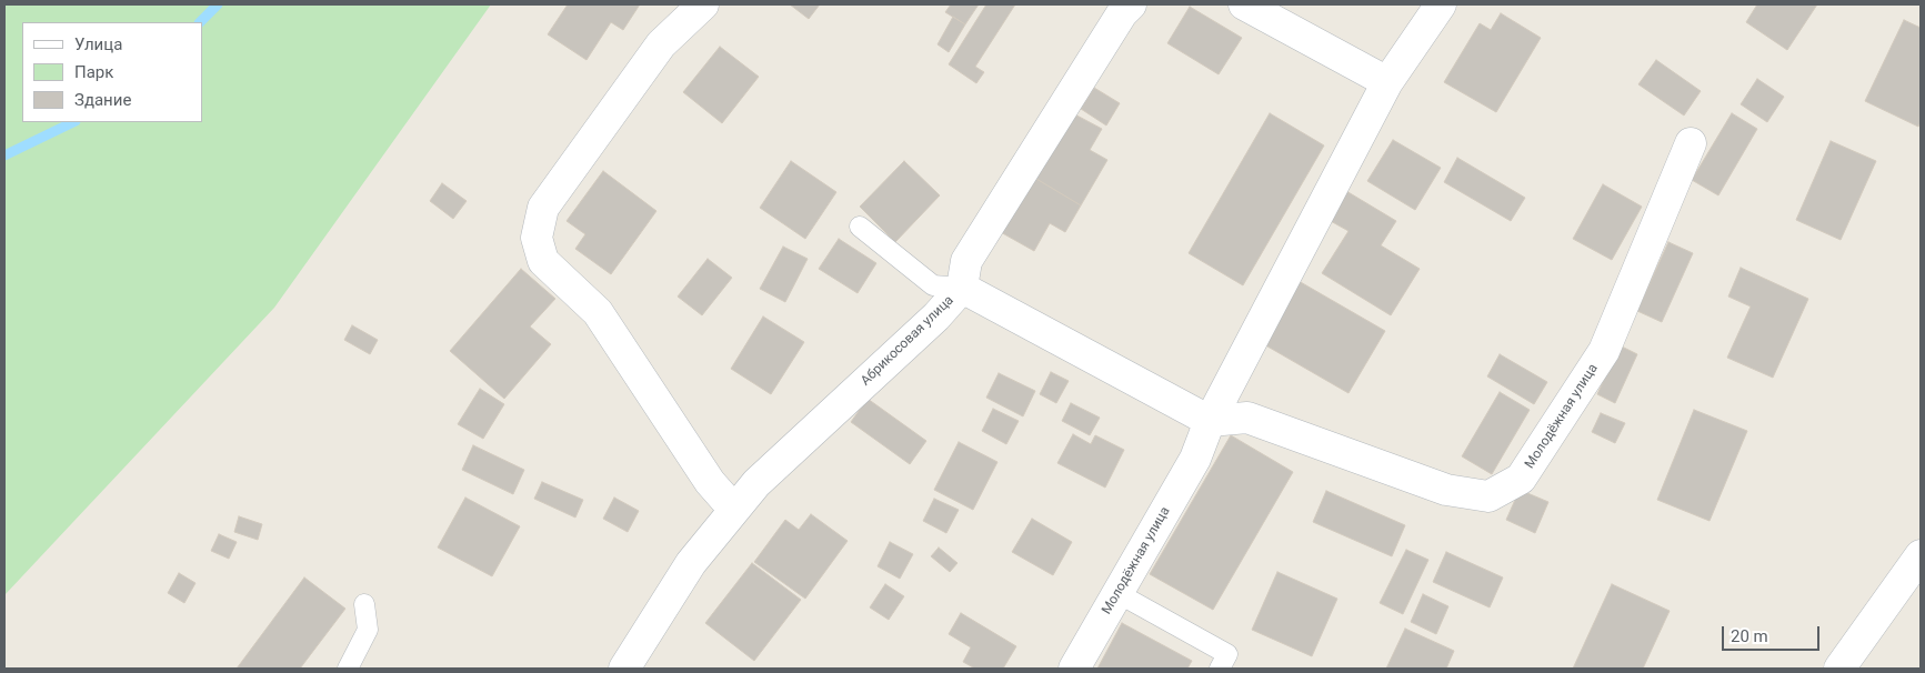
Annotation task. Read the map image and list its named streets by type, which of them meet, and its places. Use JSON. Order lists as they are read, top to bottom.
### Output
{
  "streets": {
    "street": ["Абрикосовая улица", "Молодёжная улица"]
  },
  "legend": ["Улица", "Парк", "Здание"],
  "scale_bar": "20 m"
}
